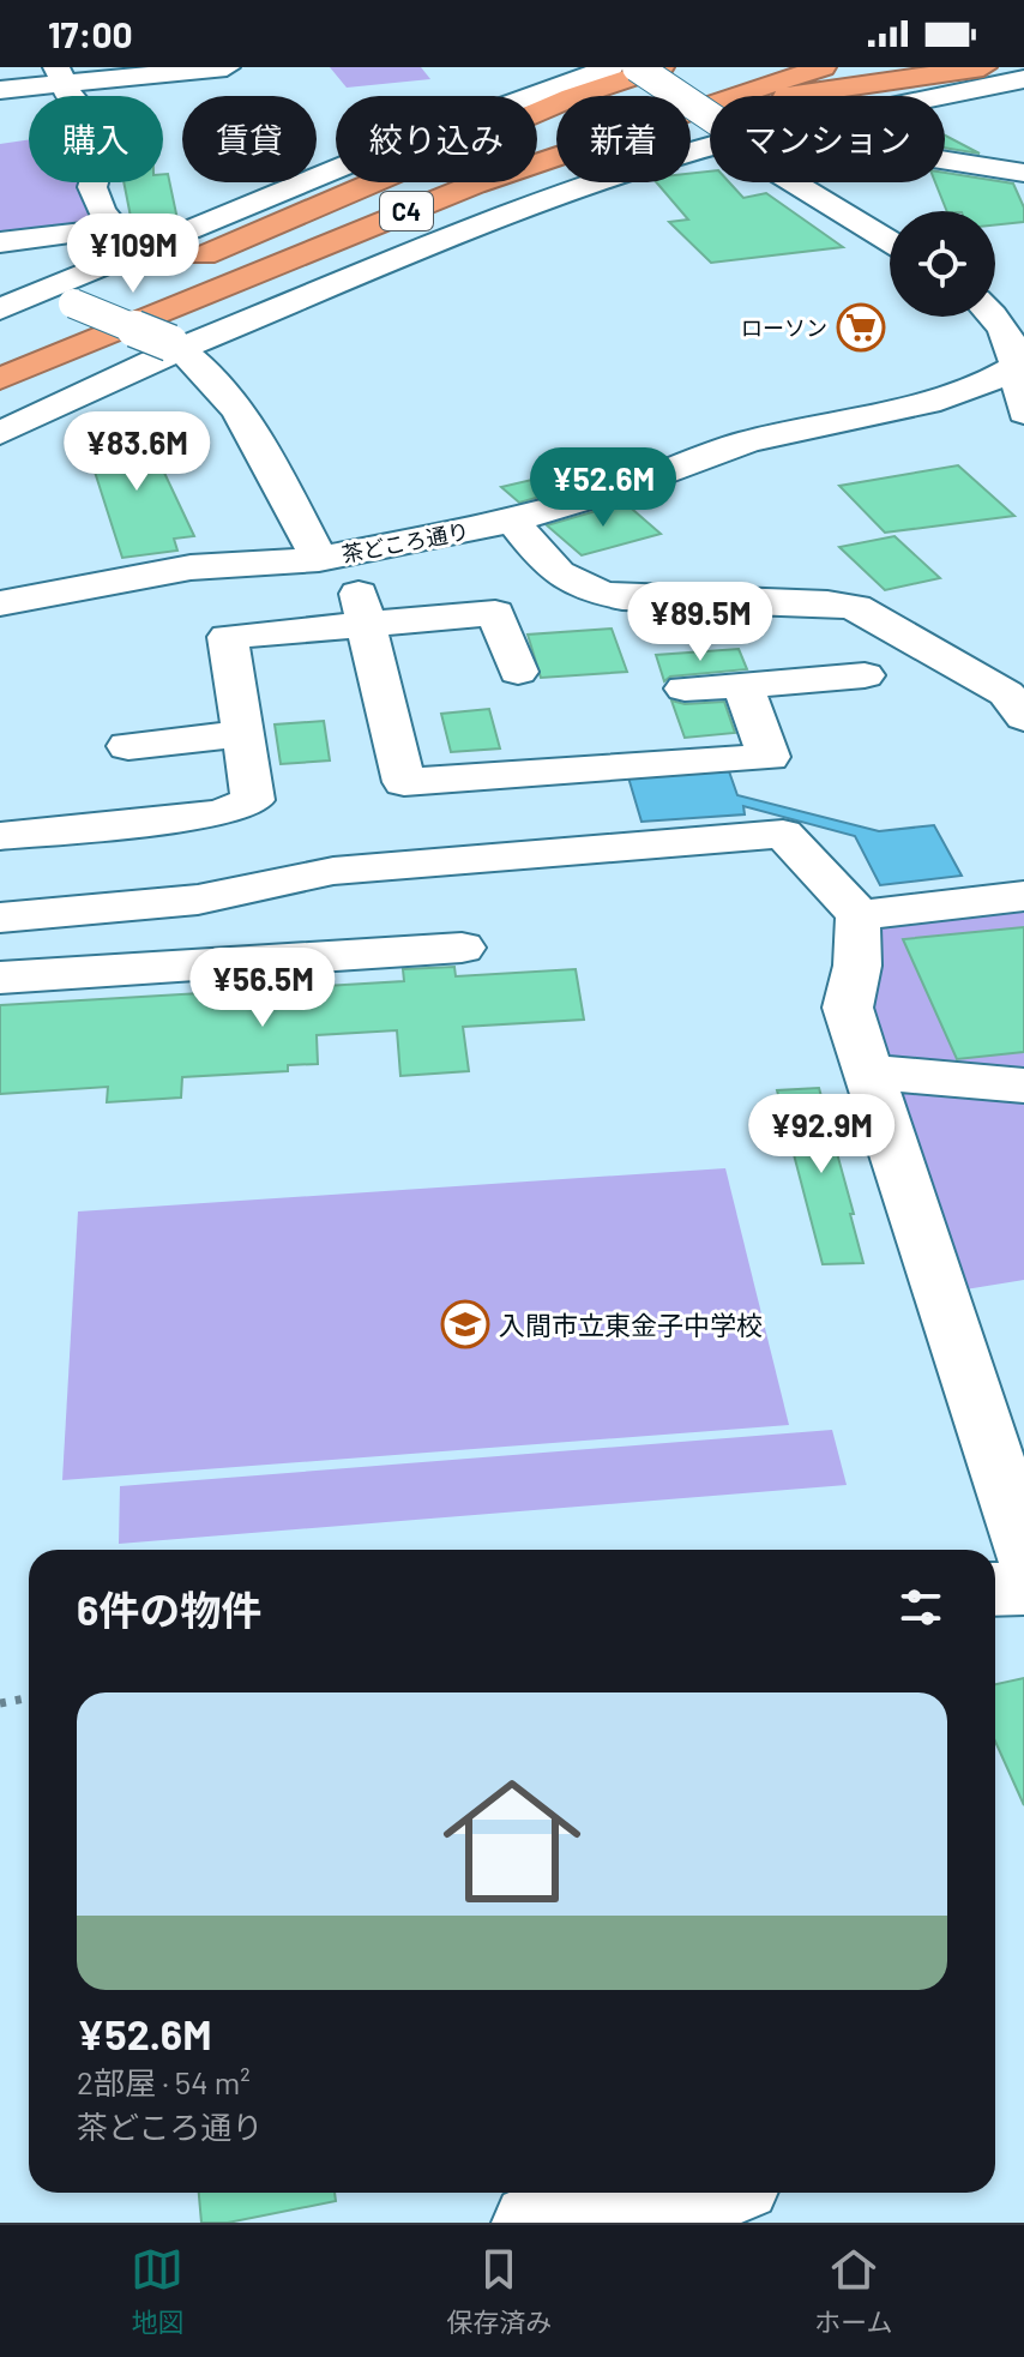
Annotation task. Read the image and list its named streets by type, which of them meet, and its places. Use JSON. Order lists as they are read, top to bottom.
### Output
{
  "streets": {
    "highway": ["C4"],
    "street": ["茶どころ通り"]
  },
  "places": {
    "supermarket": ["ローソン"],
    "school or university": ["入間市立東金子中学校"]
  },
  "page": {
    "status": "17:00",
    "chip": [
      "購入",
      "賃貸",
      "絞り込み",
      "新着",
      "マンション"
    ],
    "price": [
      "¥109M",
      "¥83.6M",
      "¥52.6M",
      "¥89.5M",
      "¥56.5M",
      "¥92.9M"
    ],
    "heading": "6件の物件",
    "list": [
      {
        "name": "¥52.6M",
        "note": "2部屋 · 54 m² · 茶どころ通り"
      }
    ],
    "tabs": ["地図", "保存済み", "ホーム"]
  }
}
